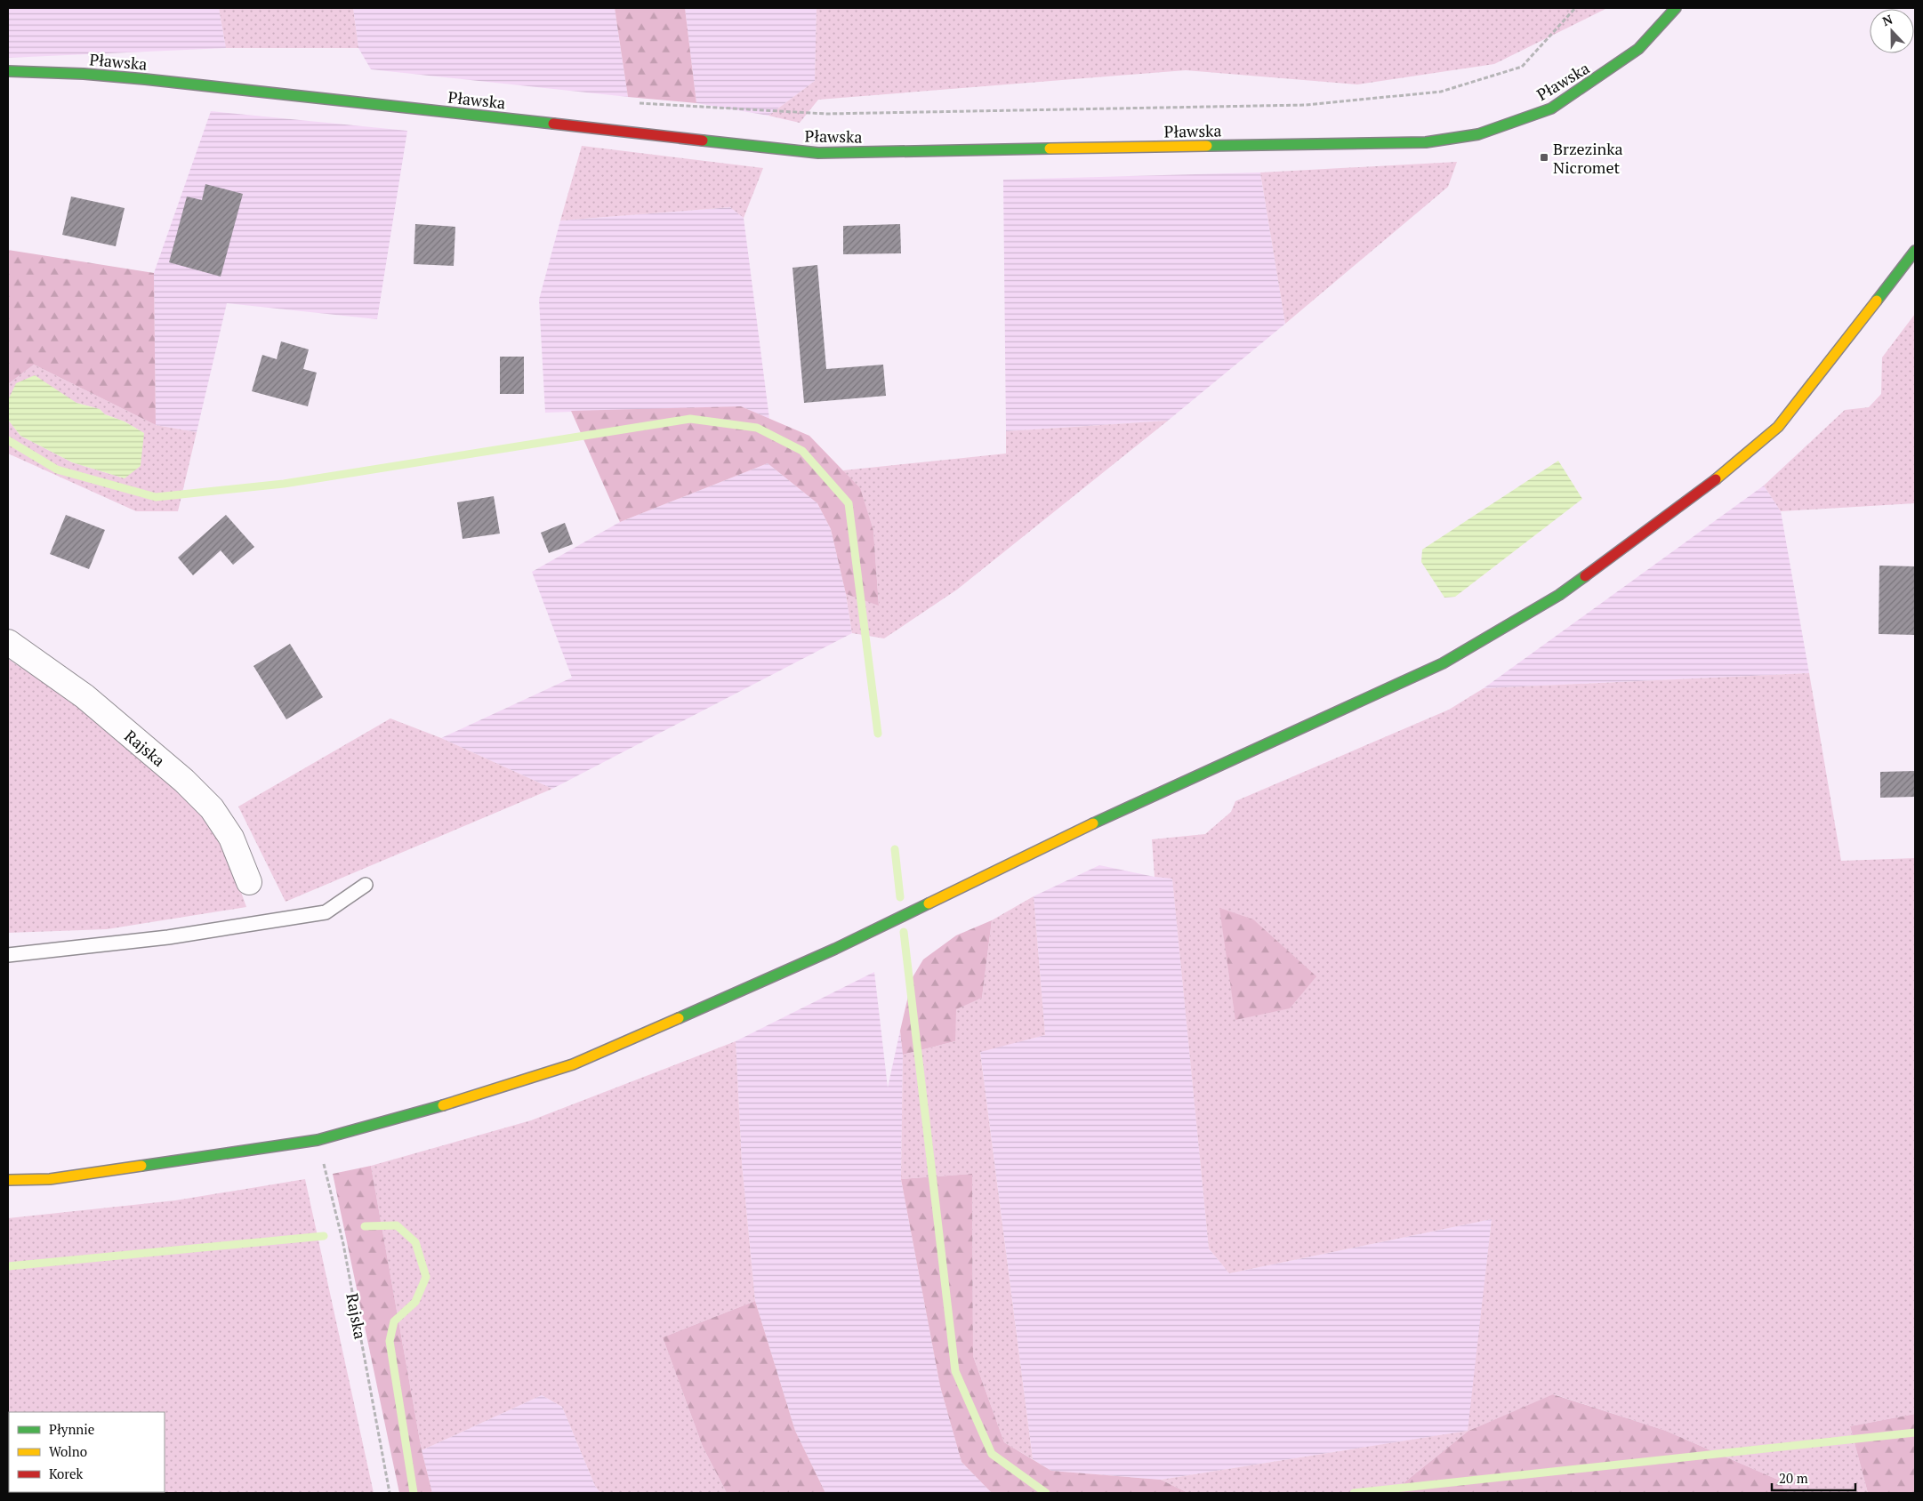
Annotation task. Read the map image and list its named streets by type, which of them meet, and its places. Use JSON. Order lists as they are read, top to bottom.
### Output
{
  "streets": {
    "street": ["Pławska", "Rajska"]
  },
  "places": {
    "transit": ["Brzezinka Nicromet"]
  },
  "legend": ["Płynnie", "Wolno", "Korek"],
  "scale_bar": "20 m",
  "north": "top"
}
